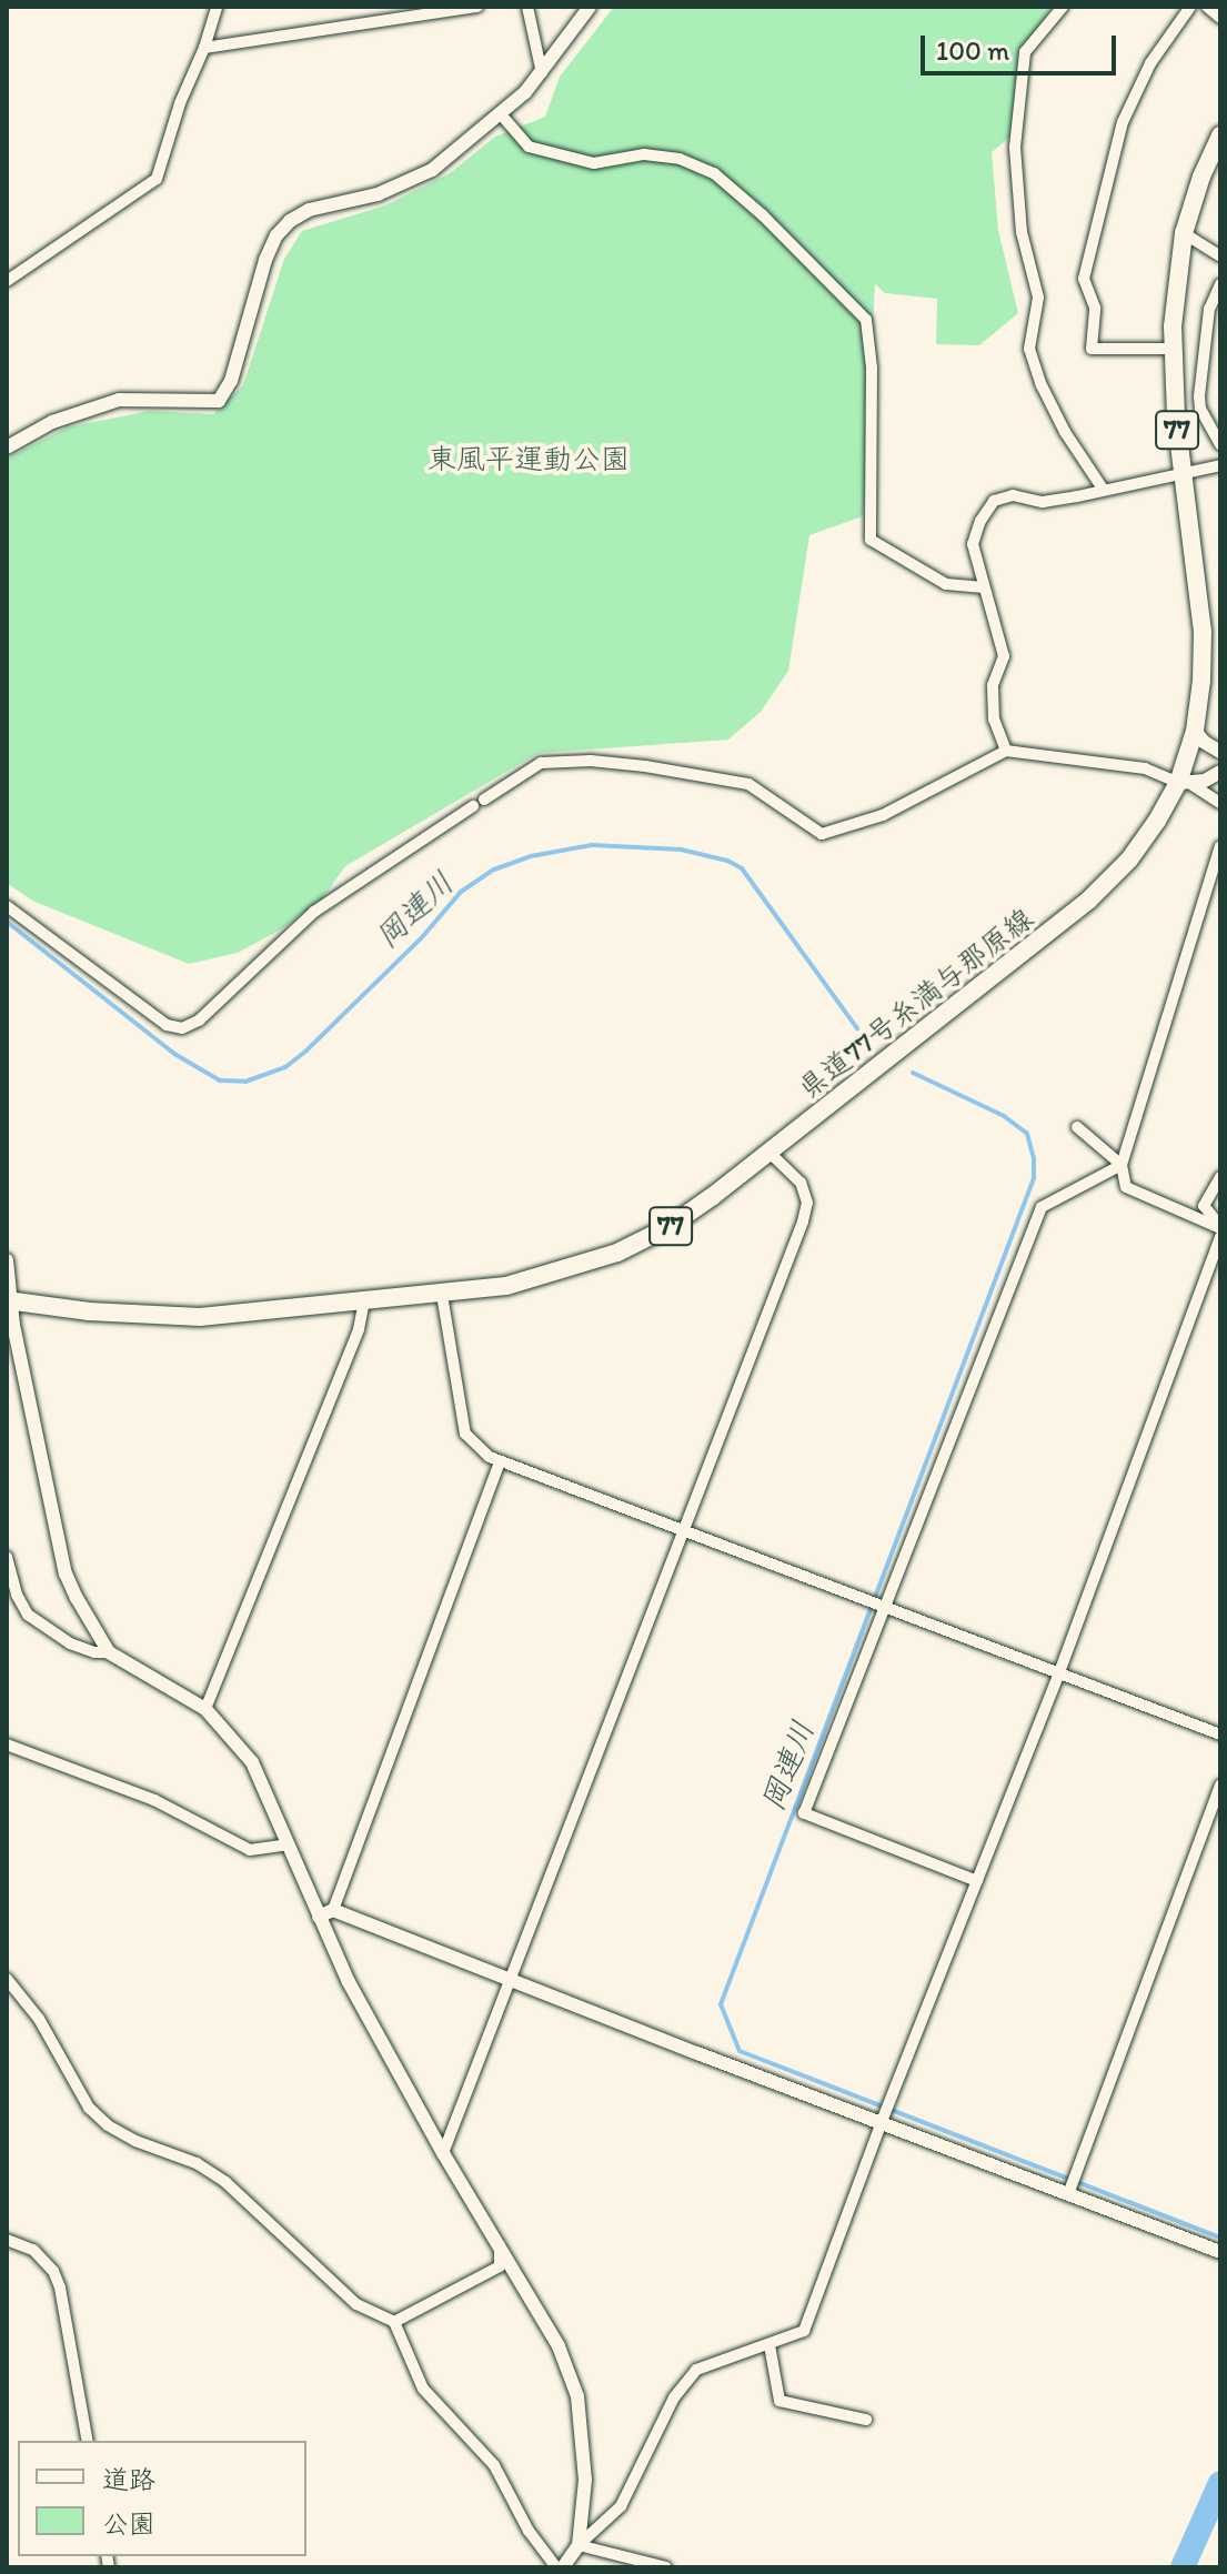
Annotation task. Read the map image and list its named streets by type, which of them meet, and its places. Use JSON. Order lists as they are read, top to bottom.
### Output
{
  "streets": {
    "main road": ["77", "県道77号糸満与那原線"]
  },
  "water": ["岡連川"],
  "parks": ["東風平運動公園"],
  "legend": ["道路", "公園"],
  "scale_bar": "100 m"
}
